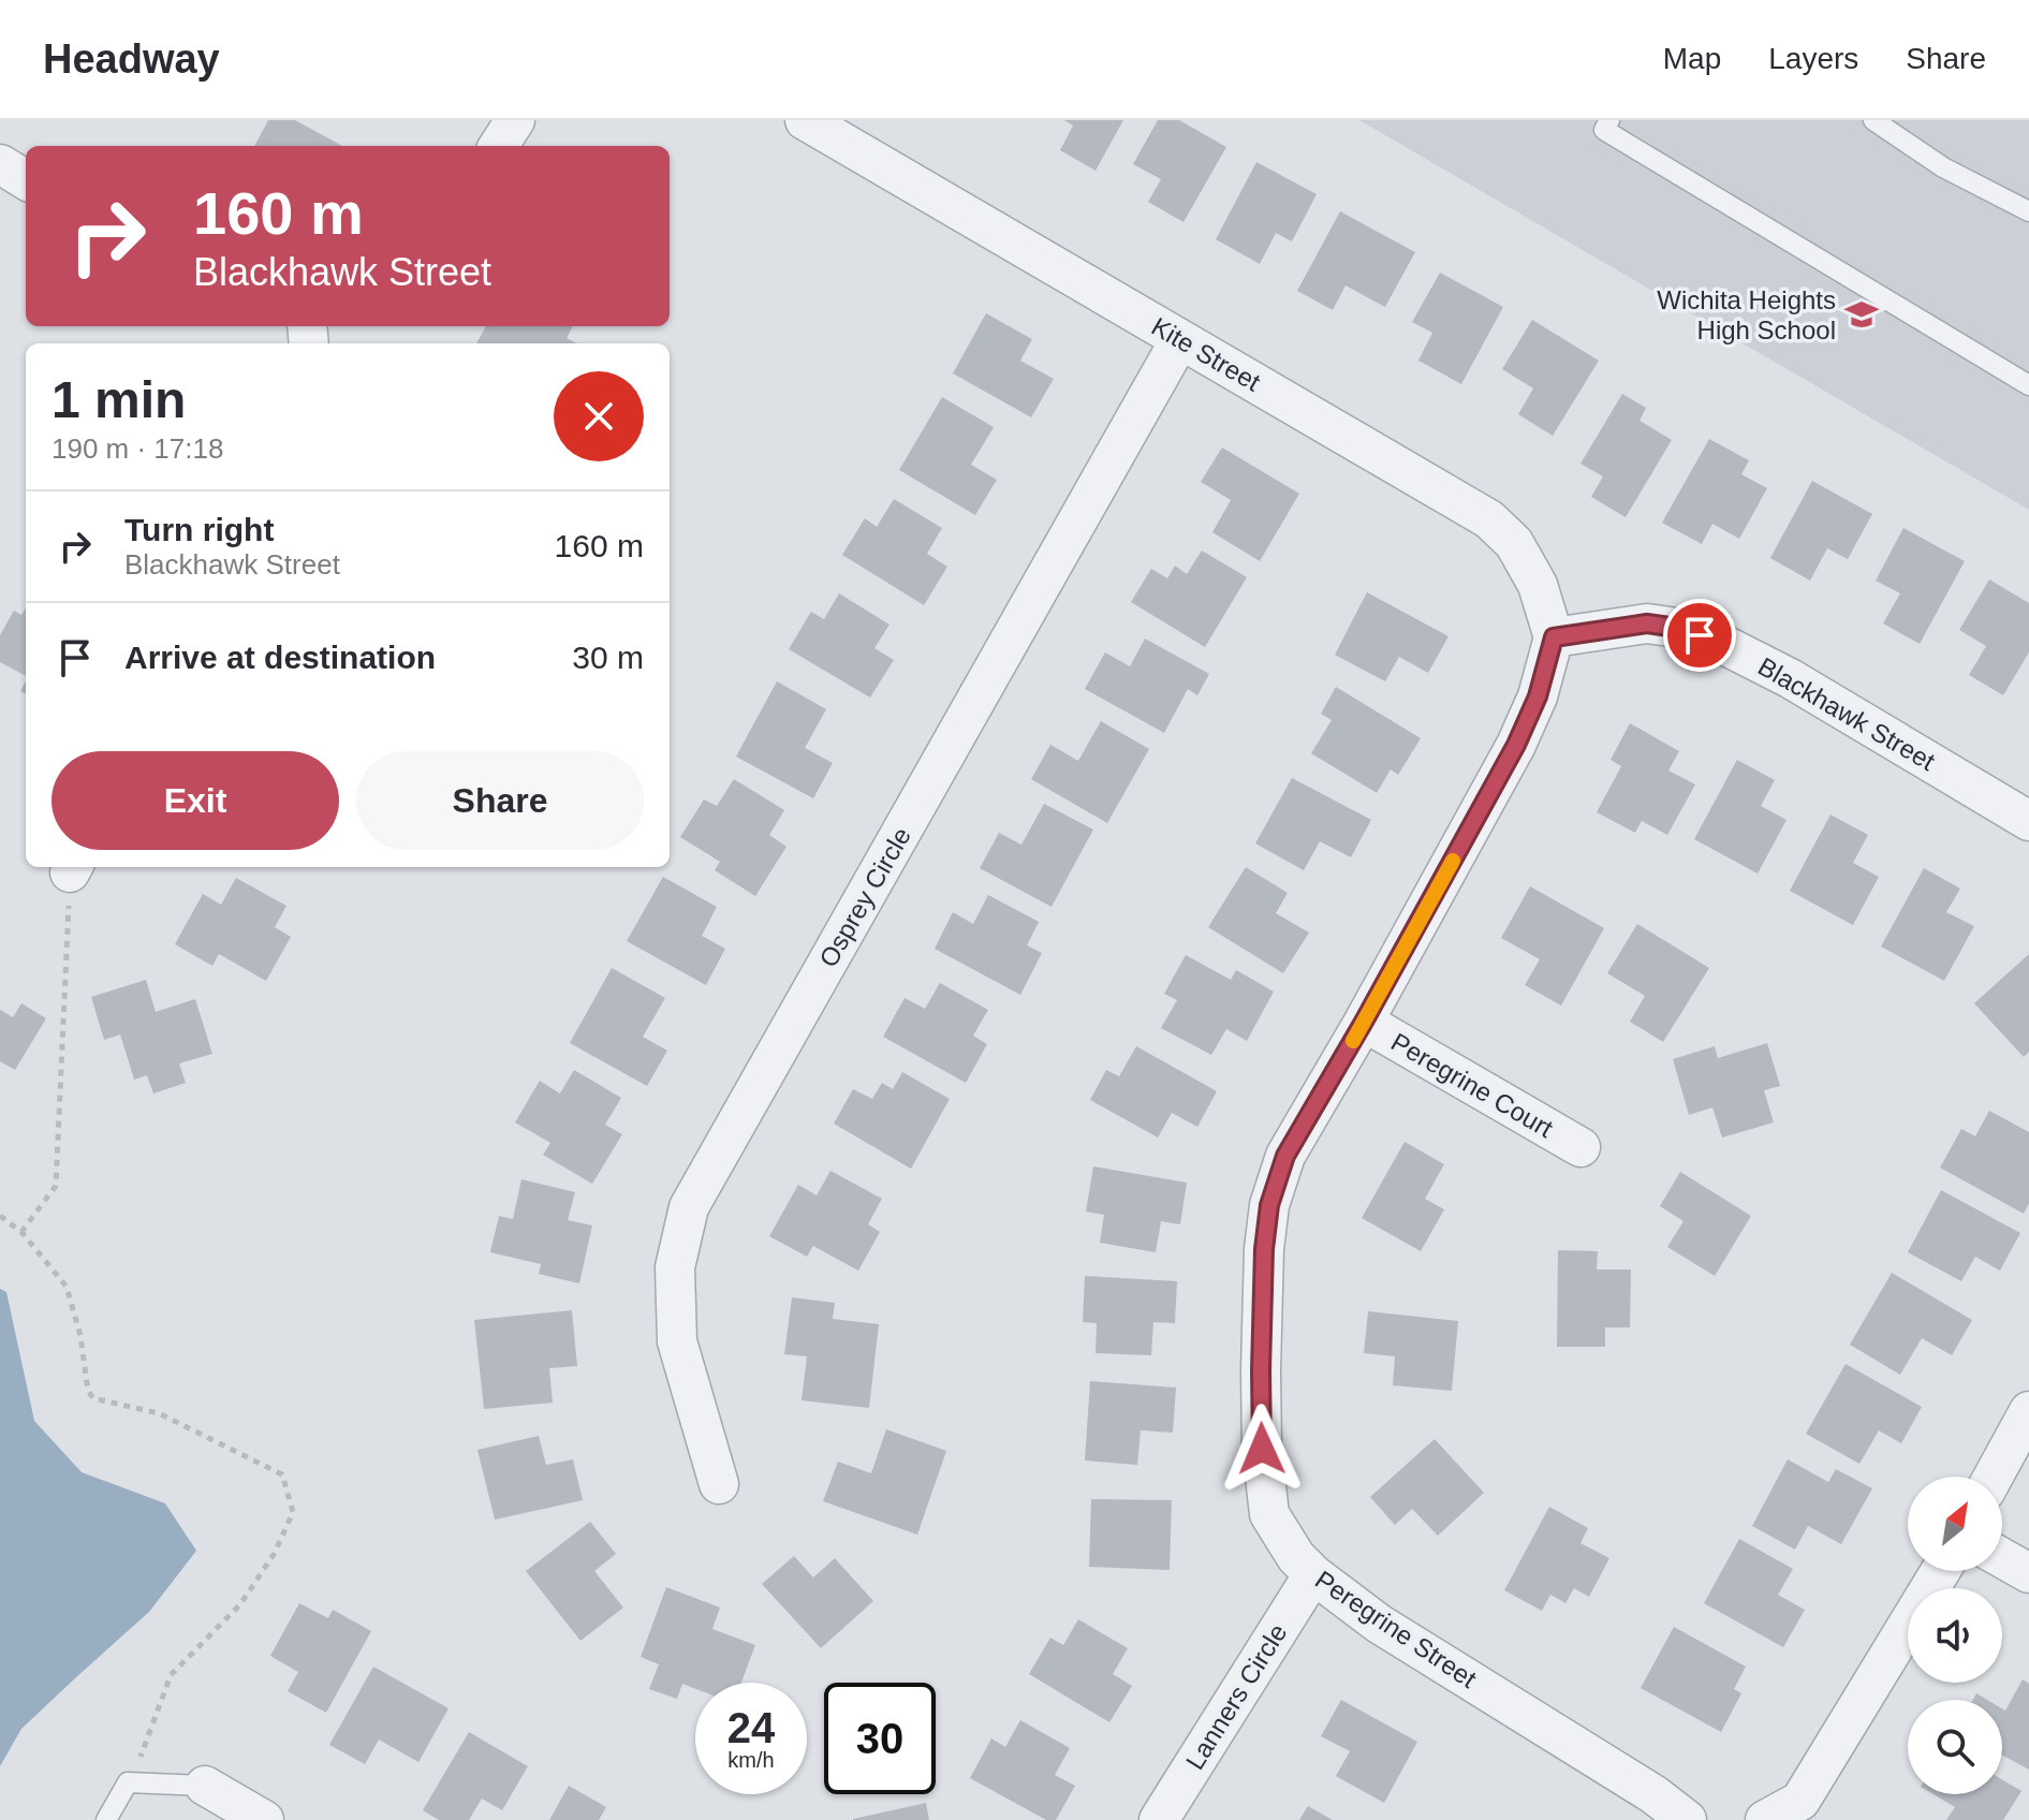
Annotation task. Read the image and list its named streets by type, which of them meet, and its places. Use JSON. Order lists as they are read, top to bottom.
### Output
{
  "streets": {
    "street": [
      "Kite Street",
      "Blackhawk Street",
      "Osprey Circle",
      "Peregrine Court",
      "Peregrine Street",
      "Lanners Circle"
    ]
  },
  "crossings": [
    ["Kite Street", "Blackhawk Street"],
    ["Kite Street", "Osprey Circle"],
    ["Kite Street", "Peregrine Street"],
    ["Blackhawk Street", "Peregrine Street"],
    ["Peregrine Court", "Peregrine Street"],
    ["Peregrine Street", "Lanners Circle"]
  ],
  "places": {
    "school or university": ["Wichita Heights High School"]
  },
  "north": "top right",
  "page": {
    "header": "Headway",
    "nav": ["Map", "Layers", "Share"],
    "turn": ["160 m", "Blackhawk Street"],
    "heading": ["1 min", "190 m · 17:18"],
    "list": [
      {
        "name": "Turn right",
        "note": "Blackhawk Street",
        "value": "160 m"
      },
      {
        "name": "Arrive at destination",
        "value": "30 m"
      }
    ],
    "buttons": ["Exit", "Share"],
    "speed": "24 km/h",
    "limit": "30"
  }
}
